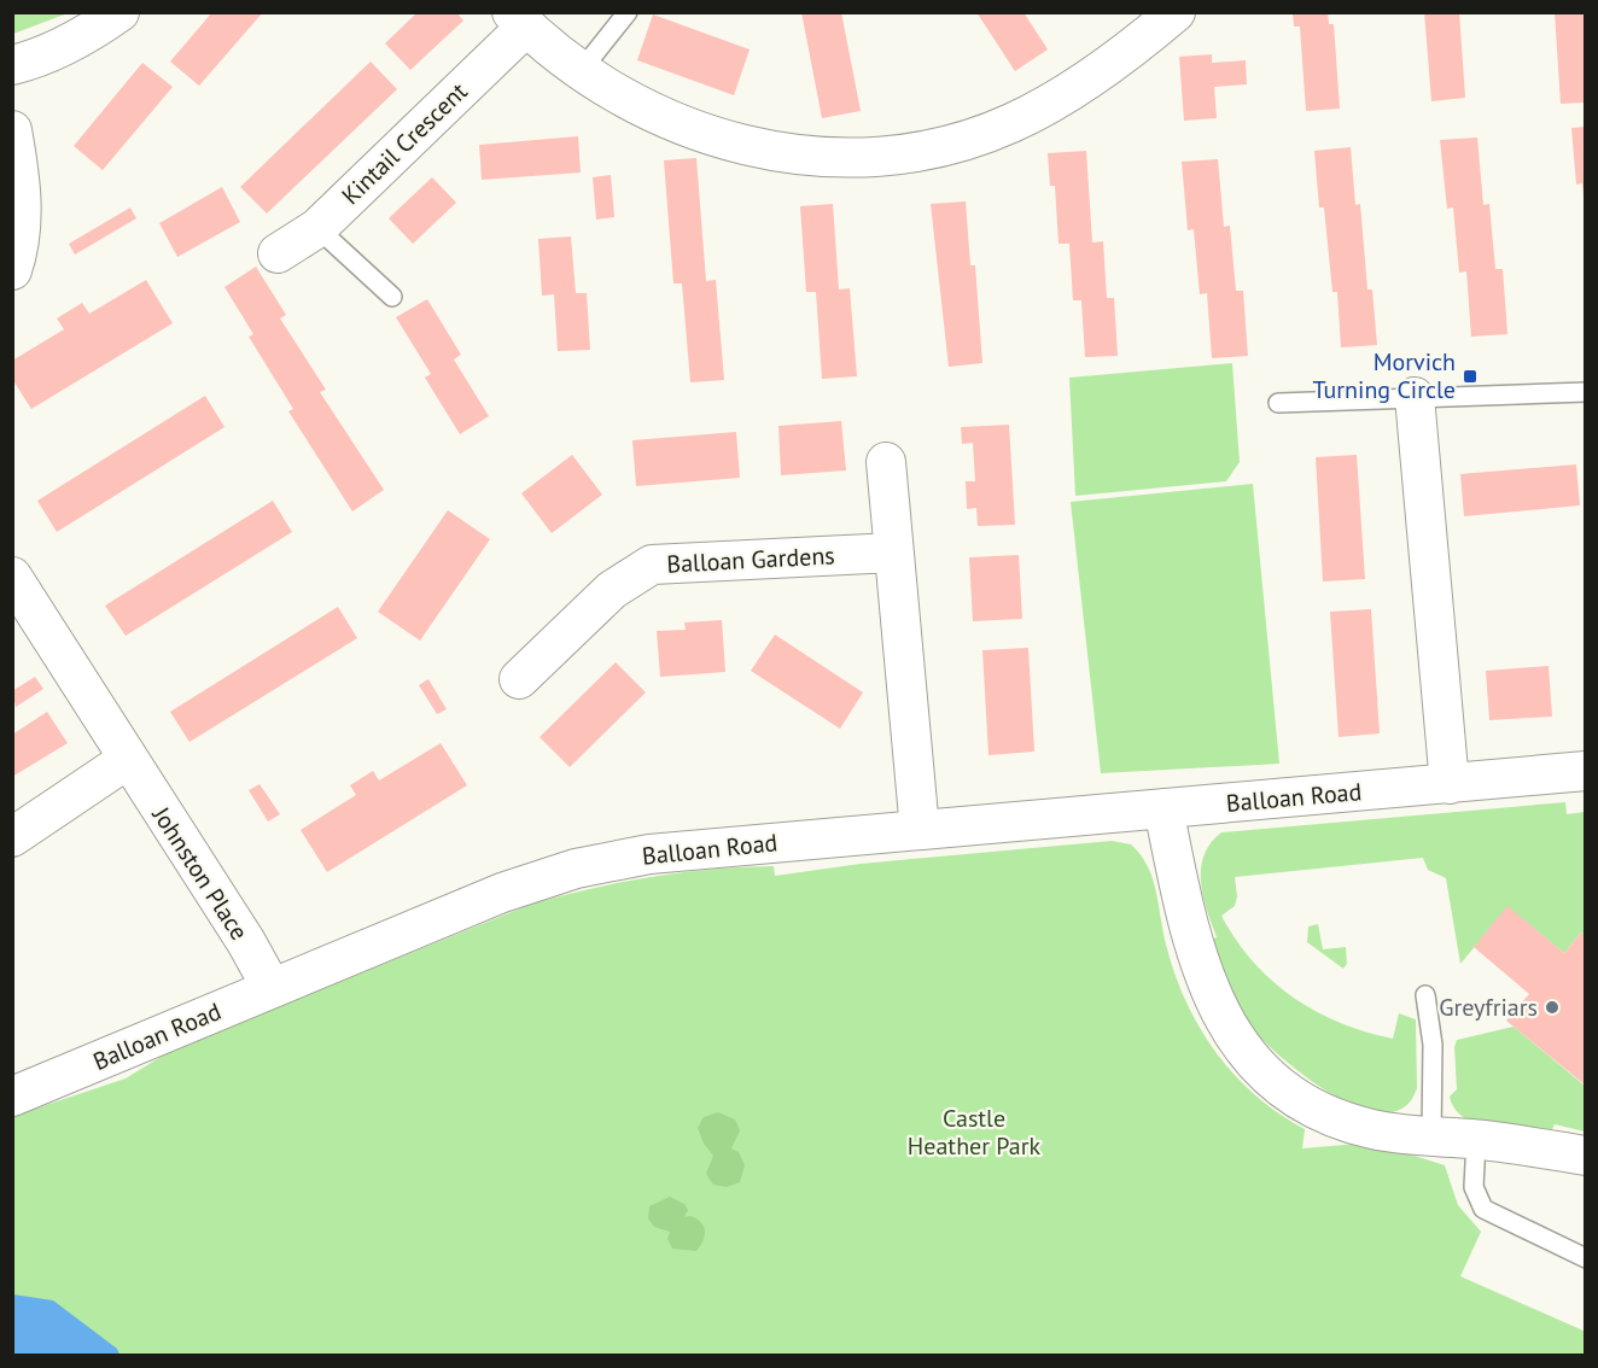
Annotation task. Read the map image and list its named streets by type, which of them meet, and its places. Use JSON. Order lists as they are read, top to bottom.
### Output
{
  "streets": {
    "street": [
      "Kintail Crescent",
      "Balloan Gardens",
      "Balloan Road",
      "Johnston Place"
    ]
  },
  "crossings": [
    ["Balloan Road", "Johnston Place"]
  ],
  "parks": ["Castle Heather Park"],
  "places": {
    "transit": ["Morvich Turning Circle"],
    "other": ["Greyfriars"]
  }
}
